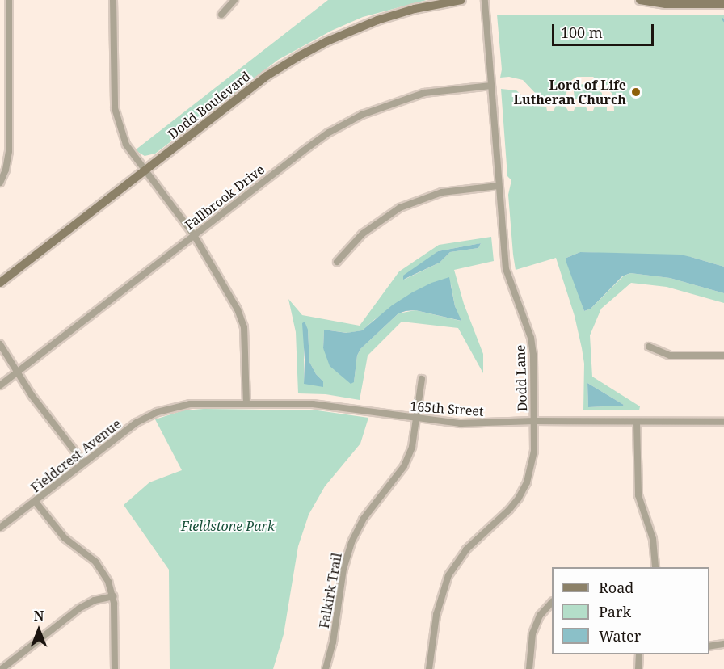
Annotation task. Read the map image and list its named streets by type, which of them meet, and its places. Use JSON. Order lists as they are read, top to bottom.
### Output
{
  "streets": {
    "street": [
      "Dodd Boulevard",
      "Fallbrook Drive",
      "Dodd Lane",
      "165th Street",
      "Fieldcrest Avenue",
      "Falkirk Trail"
    ]
  },
  "crossings": [
    ["Fallbrook Drive", "Dodd Lane"],
    ["Dodd Lane", "165th Street"],
    ["165th Street", "Fieldcrest Avenue"],
    ["165th Street", "Falkirk Trail"]
  ],
  "parks": ["Fieldstone Park"],
  "places": ["Lord of Life Lutheran Church"],
  "legend": ["Road", "Park", "Water"],
  "scale_bar": "100 m",
  "north": "top"
}
